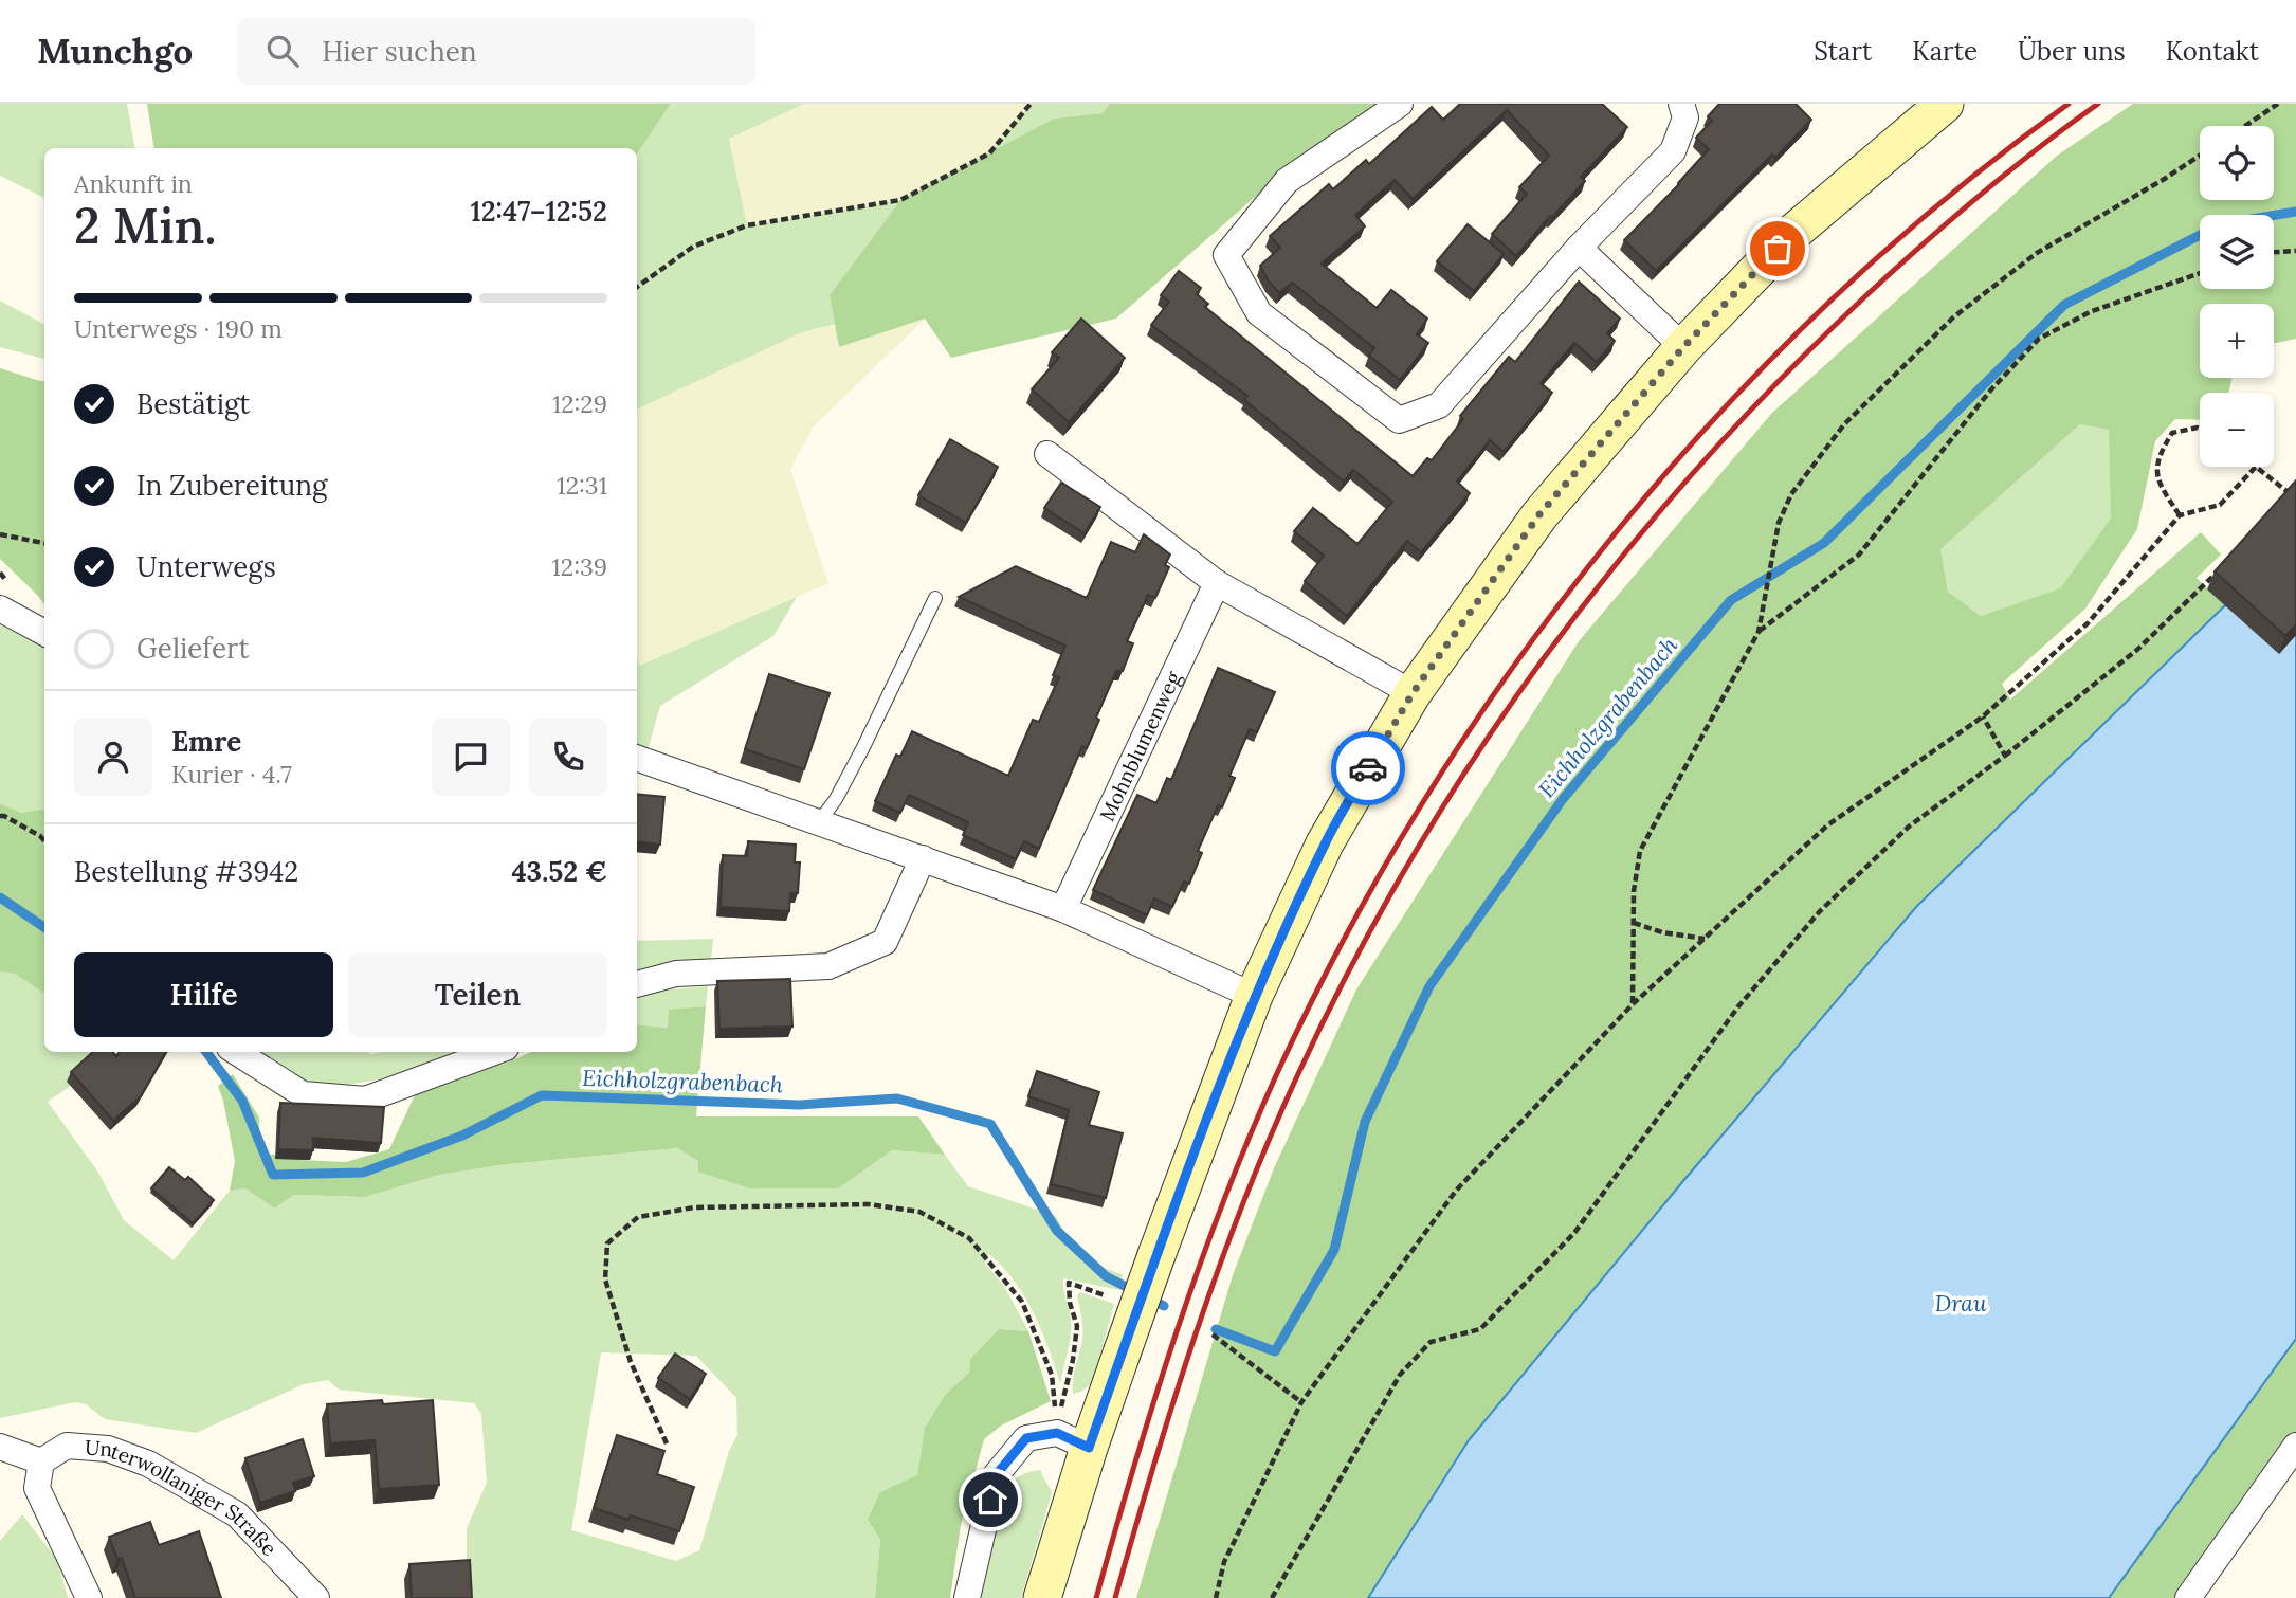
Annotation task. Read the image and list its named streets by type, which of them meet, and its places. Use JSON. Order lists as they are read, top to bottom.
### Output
{
  "streets": {
    "street": ["Mohnblumenweg", "Unterwollaniger Straße"]
  },
  "water": ["Eichholzgrabenbach", "Drau"],
  "page": {
    "header": "Munchgo",
    "search": "Hier suchen",
    "nav": [
      "Start",
      "Karte",
      "Über uns",
      "Kontakt"
    ],
    "map_buttons": ["+", "−"],
    "heading": ["2 Min.", "Ankunft in", "12:47–12:52"],
    "panel": [
      "Emre",
      "Kurier · 4.7",
      "Bestellung #3942",
      "43.52 €"
    ],
    "bar": "Unterwegs · 190 m",
    "list": [
      ["Bestätigt", "12:29"],
      ["In Zubereitung", "12:31"],
      ["Unterwegs", "12:39"],
      "Geliefert"
    ],
    "buttons": ["Hilfe", "Teilen"]
  }
}
